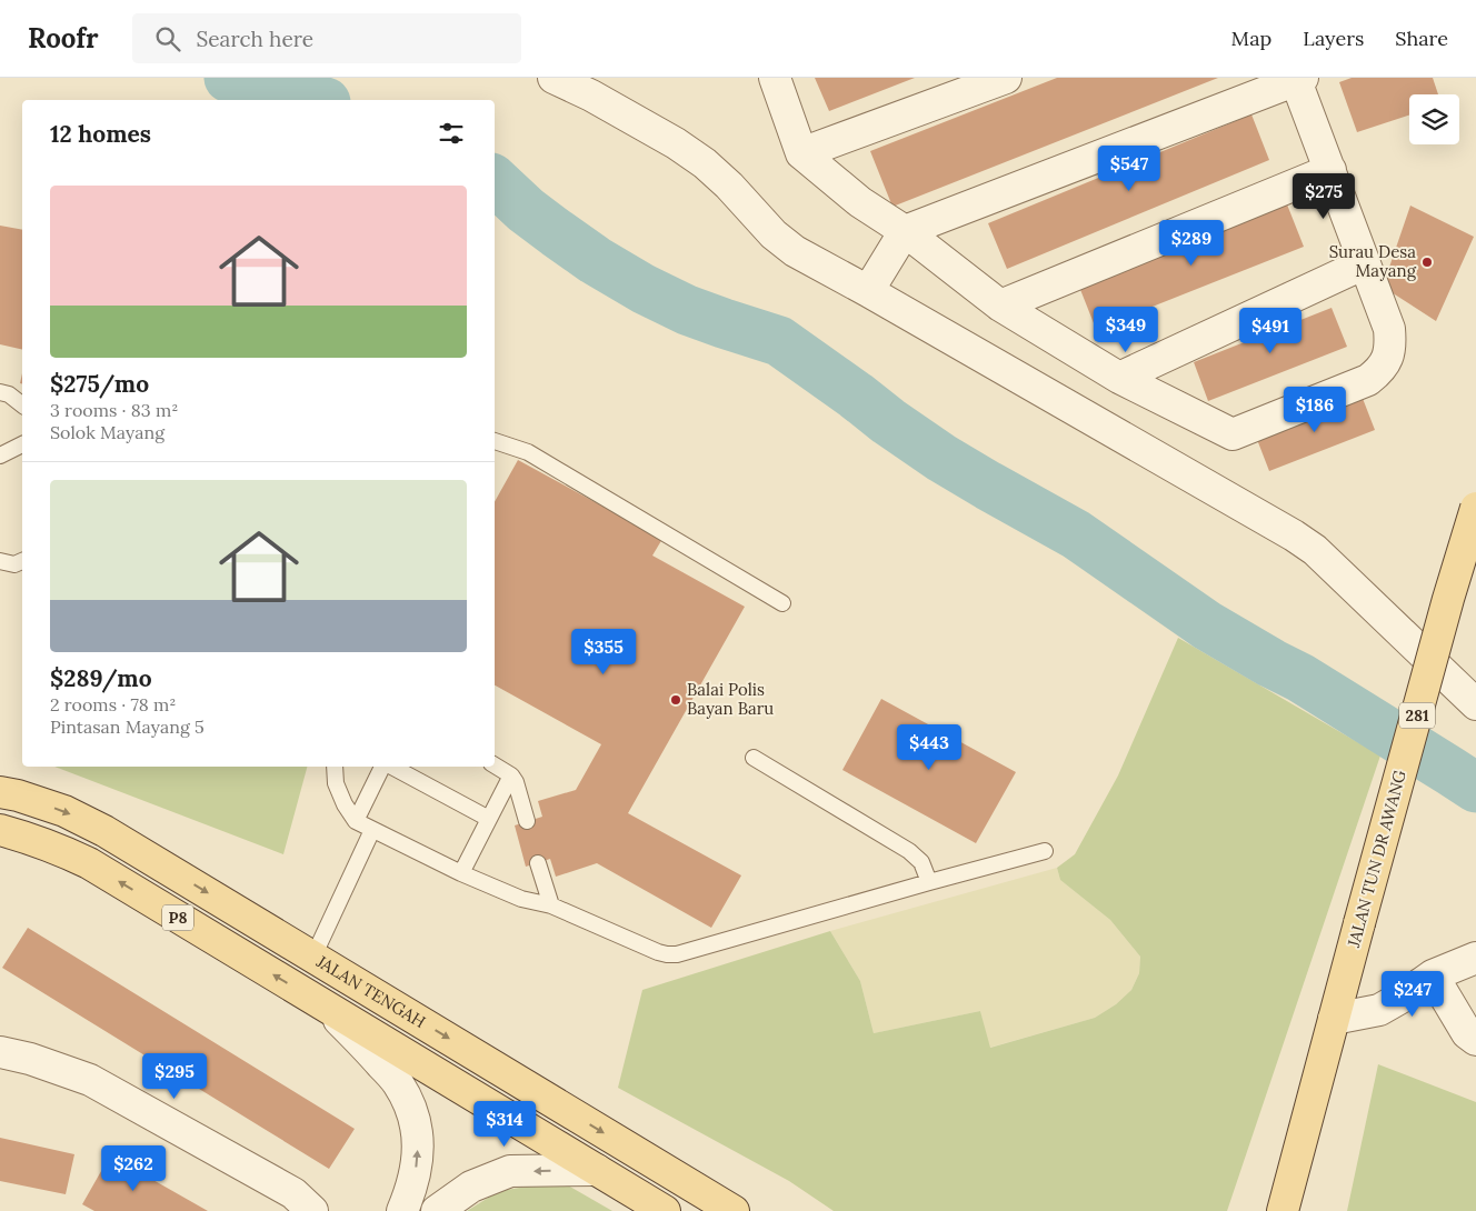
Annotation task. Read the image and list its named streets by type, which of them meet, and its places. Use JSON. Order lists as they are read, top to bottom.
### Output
{
  "streets": {
    "main road": [
      "281",
      "JALAN TUN DR AWANG",
      "P8",
      "JALAN TENGAH"
    ]
  },
  "places": ["Surau Desa Mayang", "Balai Polis Bayan Baru"],
  "page": {
    "header": "Roofr",
    "search": "Search here",
    "nav": ["Map", "Layers", "Share"],
    "heading": "12 homes",
    "price": [
      "$547",
      "$275",
      "$289",
      "$349",
      "$491",
      "$186",
      "$355",
      "$443",
      "$247",
      "$295",
      "$314",
      "$262"
    ],
    "list": [
      {
        "name": "$275/mo",
        "note": "3 rooms · 83 m² · Solok Mayang"
      },
      {
        "name": "$289/mo",
        "note": "2 rooms · 78 m² · Pintasan Mayang 5"
      }
    ]
  }
}
